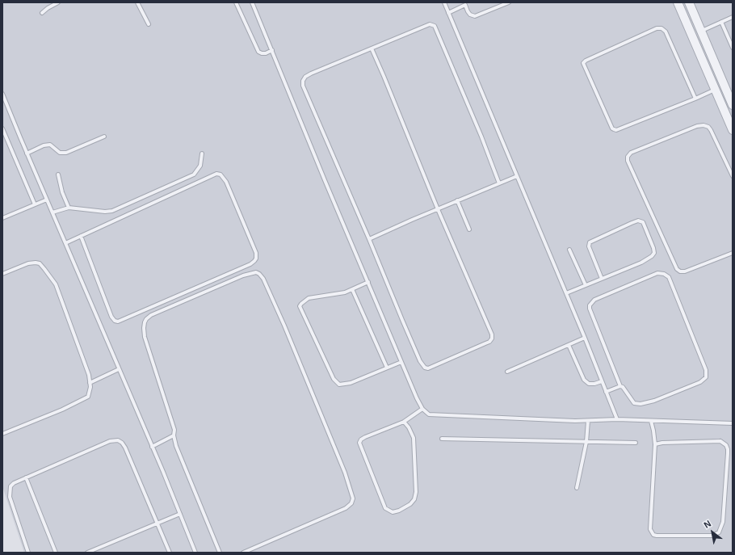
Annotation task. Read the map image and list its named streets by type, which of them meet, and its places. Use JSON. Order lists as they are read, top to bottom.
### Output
{
  "north": "top left"
}
